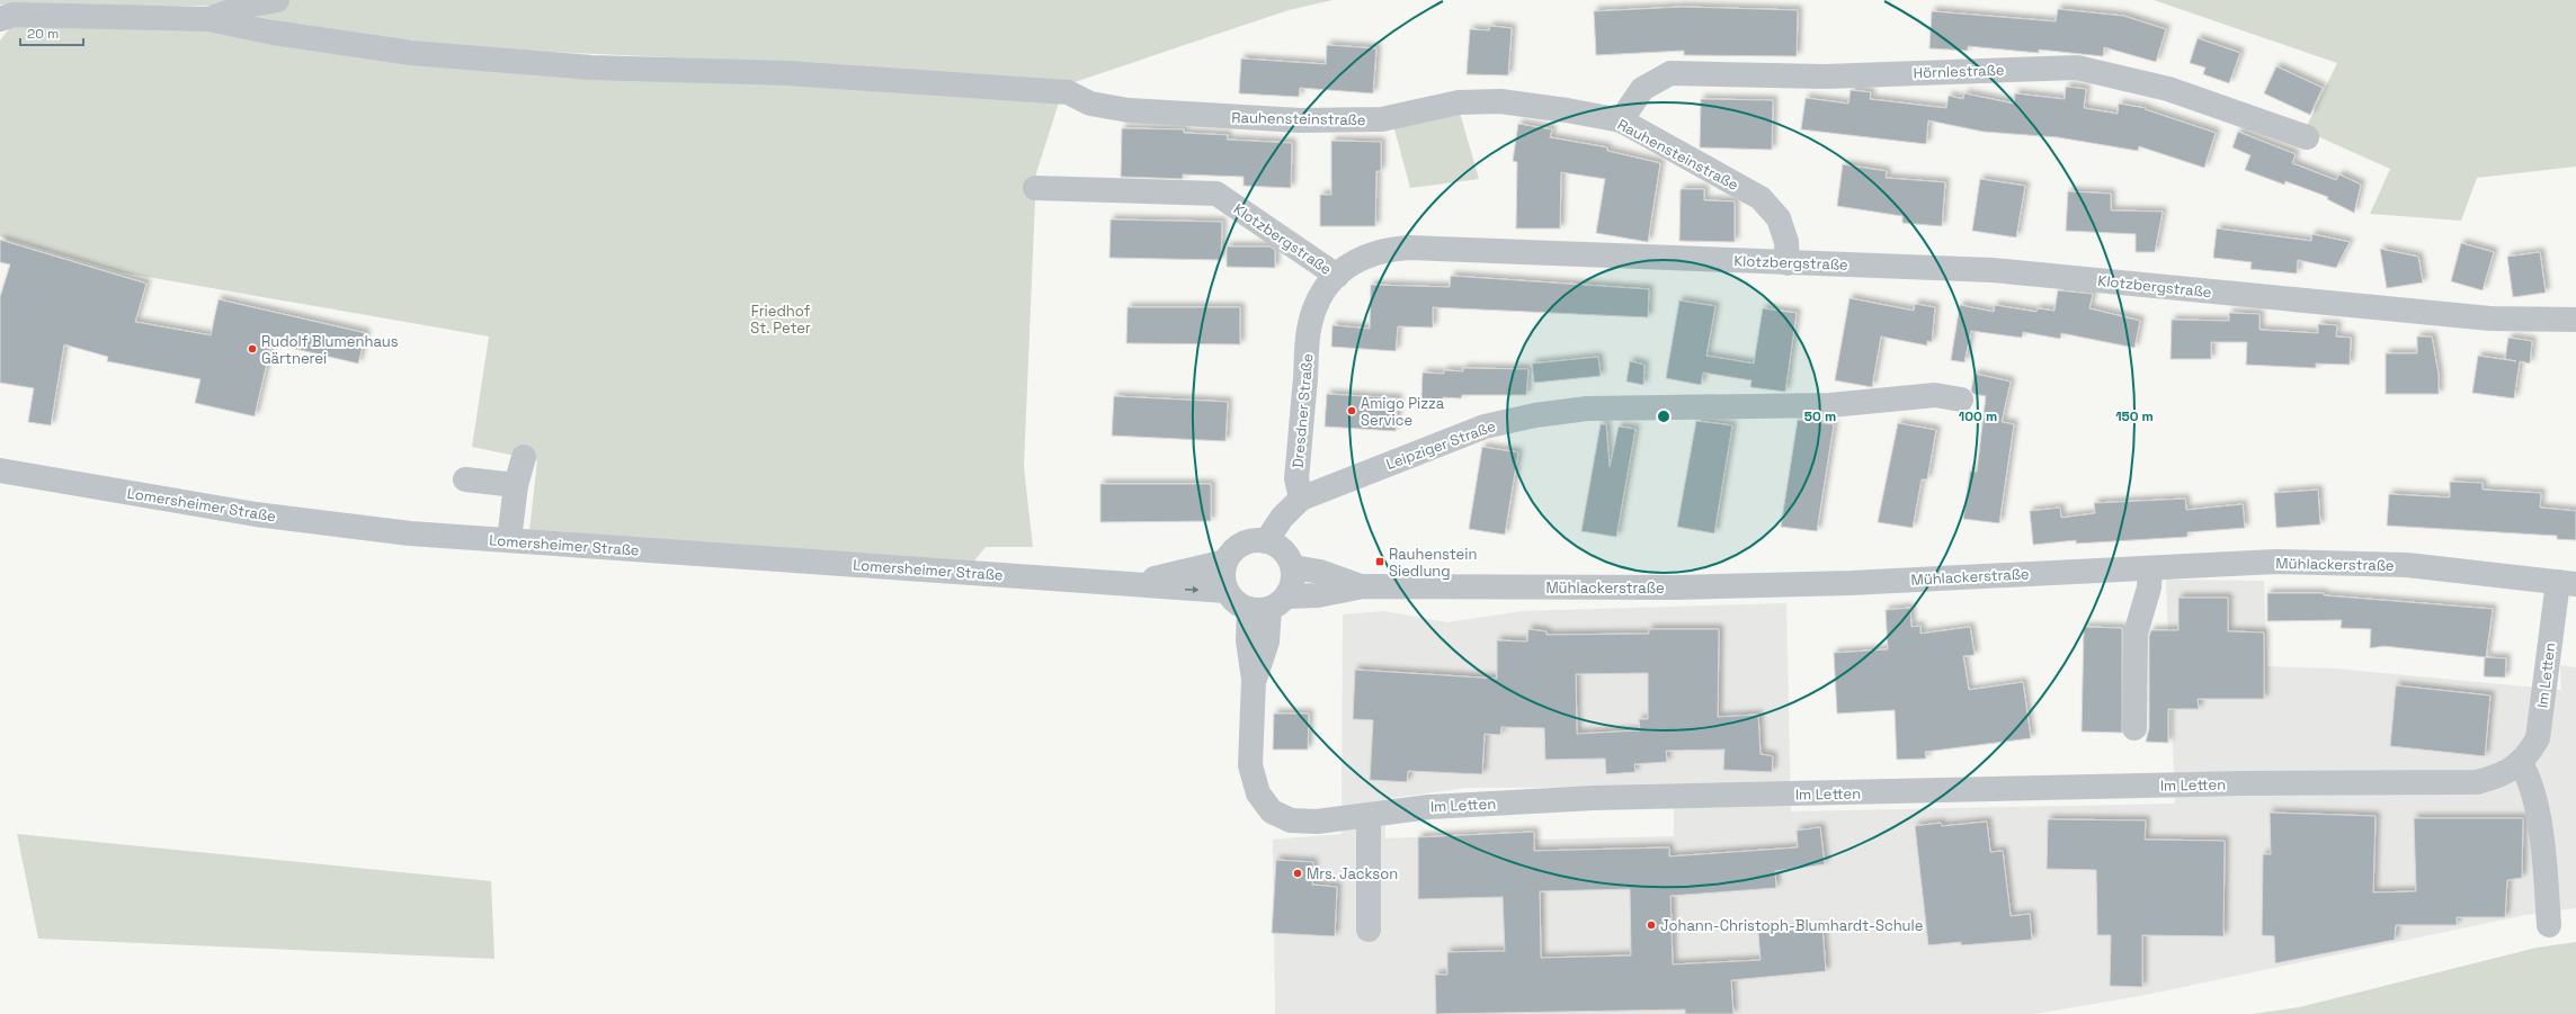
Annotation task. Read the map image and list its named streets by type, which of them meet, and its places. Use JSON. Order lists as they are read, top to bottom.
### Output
{
  "streets": {
    "street": [
      "Hörnlestraße",
      "Rauhensteinstraße",
      "Klotzbergstraße",
      "Dresdner Straße",
      "Leipziger Straße",
      "Lomersheimer Straße",
      "Mühlackerstraße",
      "Im Letten"
    ]
  },
  "crossings": [
    ["Hörnlestraße", "Rauhensteinstraße"],
    ["Rauhensteinstraße", "Klotzbergstraße"],
    ["Klotzbergstraße", "Dresdner Straße"],
    ["Dresdner Straße", "Leipziger Straße"],
    ["Lomersheimer Straße", "Mühlackerstraße"],
    ["Lomersheimer Straße", "Im Letten"],
    ["Mühlackerstraße", "Im Letten"]
  ],
  "parks": ["Friedhof St. Peter"],
  "places": {
    "other": [
      "Rudolf Blumenhaus Gärtnerei",
      "Amigo Pizza Service",
      "Mrs. Jackson",
      "Johann-Christoph-Blumhardt-Schule"
    ],
    "transit": ["Rauhenstein Siedlung"]
  },
  "scale_bar": "20 m",
  "rings": ["50 m", "100 m", "150 m"]
}
